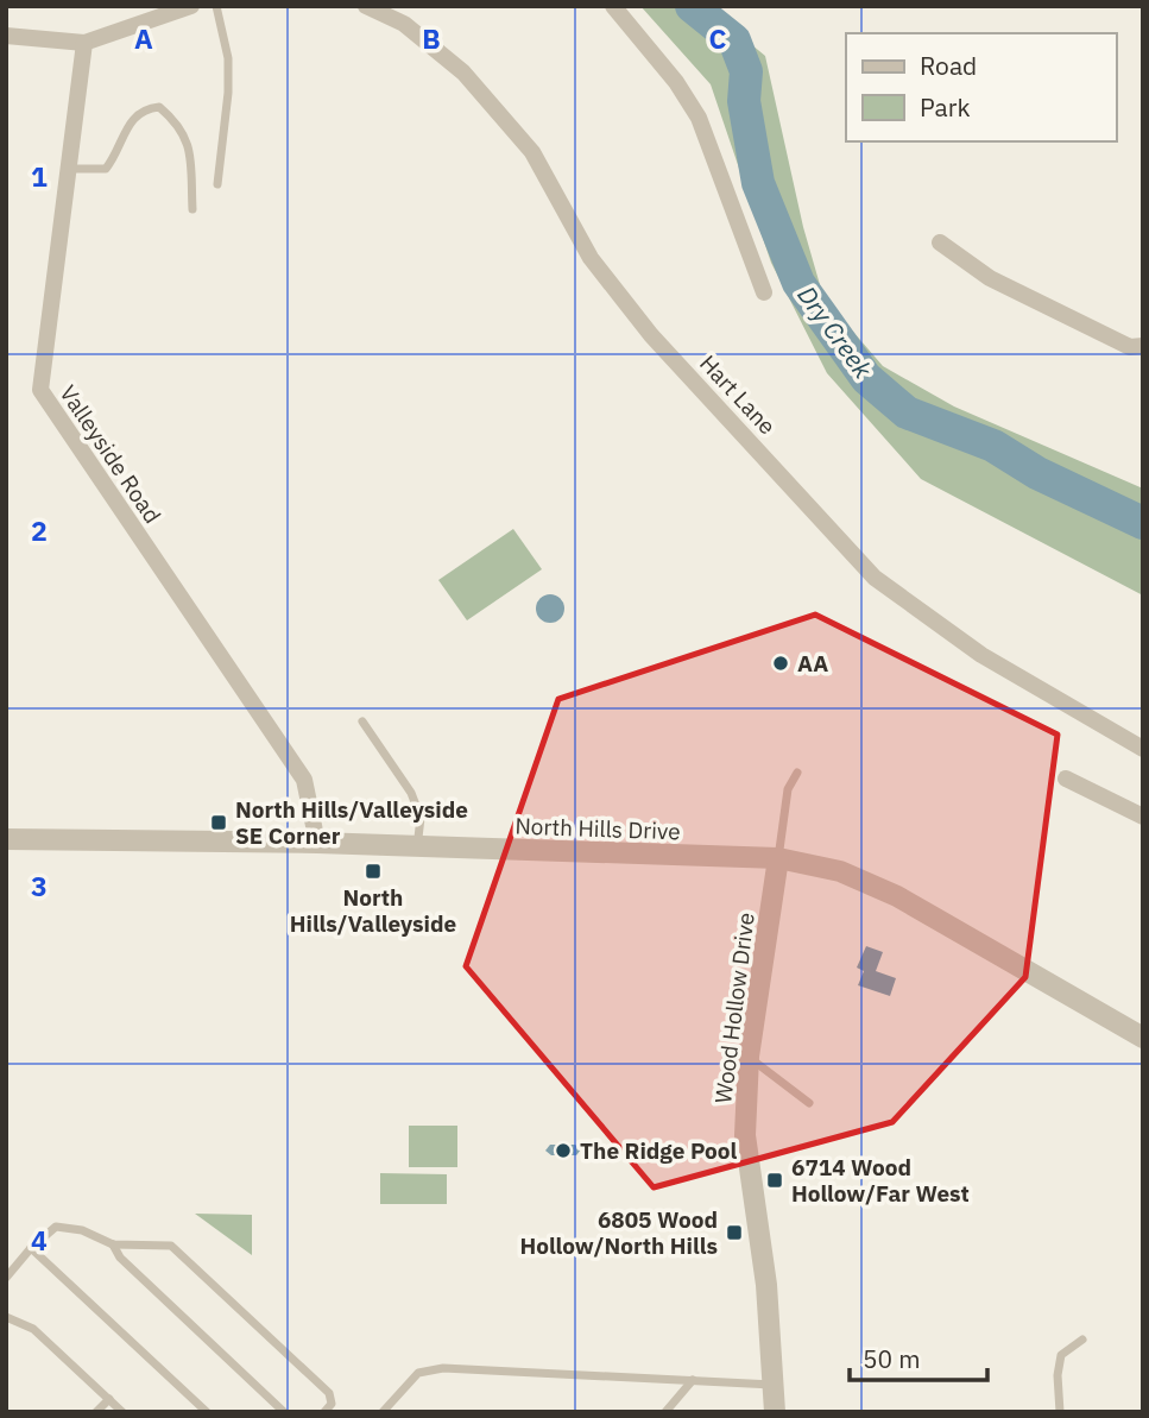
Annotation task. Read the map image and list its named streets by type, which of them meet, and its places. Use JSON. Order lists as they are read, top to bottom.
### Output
{
  "streets": {
    "street": [
      "Hart Lane",
      "Valleyside Road",
      "North Hills Drive",
      "Wood Hollow Drive"
    ]
  },
  "crossings": [
    ["Valleyside Road", "North Hills Drive"],
    ["North Hills Drive", "Wood Hollow Drive"]
  ],
  "water": ["Dry Creek"],
  "places": {
    "other": ["AA", "The Ridge Pool"],
    "transit": [
      "North Hills/Valleyside SE Corner",
      "North Hills/Valleyside",
      "6714 Wood Hollow/Far West",
      "6805 Wood Hollow/North Hills"
    ]
  },
  "legend": ["Road", "Park"],
  "scale_bar": "50 m",
  "grid": {
    "columns": ["A", "B", "C"],
    "rows": [
      "1",
      "2",
      "3",
      "4"
    ]
  }
}
